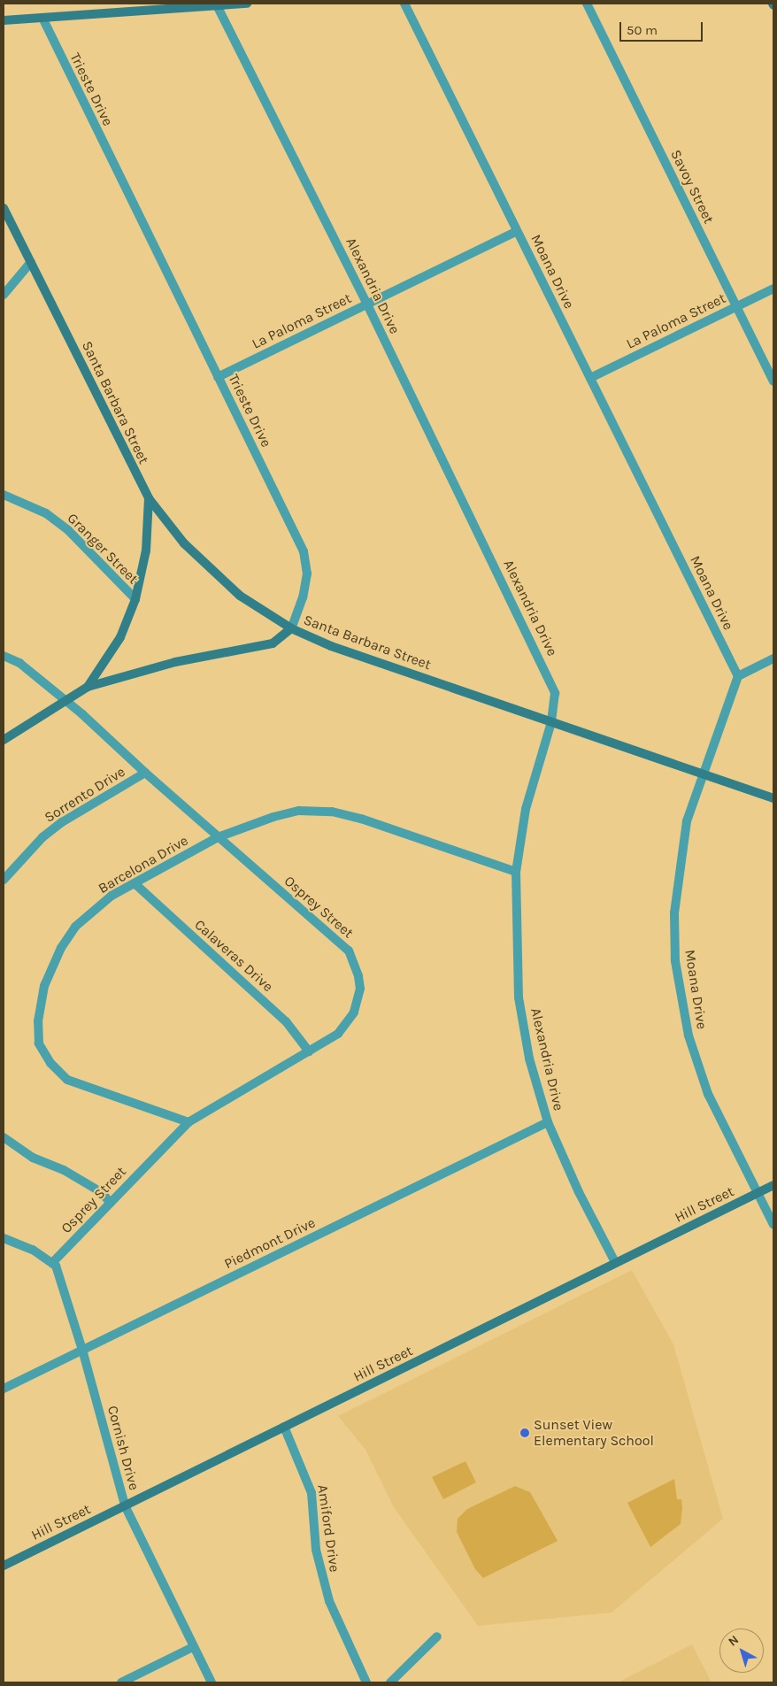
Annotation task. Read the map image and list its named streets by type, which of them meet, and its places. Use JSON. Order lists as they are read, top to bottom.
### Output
{
  "streets": {
    "street": [
      "Trieste Drive",
      "Savoy Street",
      "Moana Drive",
      "Alexandria Drive",
      "La Paloma Street",
      "Santa Barbara Street",
      "Granger Street",
      "Sorrento Drive",
      "Barcelona Drive",
      "Osprey Street",
      "Calaveras Drive",
      "Hill Street",
      "Piedmont Drive",
      "Cornish Drive",
      "Amiford Drive"
    ]
  },
  "crossings": [
    ["Trieste Drive", "La Paloma Street"],
    ["Trieste Drive", "Santa Barbara Street"],
    ["Savoy Street", "La Paloma Street"],
    ["Moana Drive", "La Paloma Street"],
    ["Moana Drive", "Santa Barbara Street"],
    ["Moana Drive", "Hill Street"],
    ["Alexandria Drive", "La Paloma Street"],
    ["Alexandria Drive", "Santa Barbara Street"],
    ["Alexandria Drive", "Barcelona Drive"],
    ["Alexandria Drive", "Hill Street"],
    ["Alexandria Drive", "Piedmont Drive"],
    ["Sorrento Drive", "Osprey Street"],
    ["Barcelona Drive", "Osprey Street"],
    ["Barcelona Drive", "Calaveras Drive"],
    ["Osprey Street", "Calaveras Drive"],
    ["Osprey Street", "Cornish Drive"],
    ["Hill Street", "Cornish Drive"],
    ["Hill Street", "Amiford Drive"],
    ["Piedmont Drive", "Cornish Drive"]
  ],
  "places": ["Sunset View Elementary School"],
  "scale_bar": "50 m",
  "north": "top left"
}
